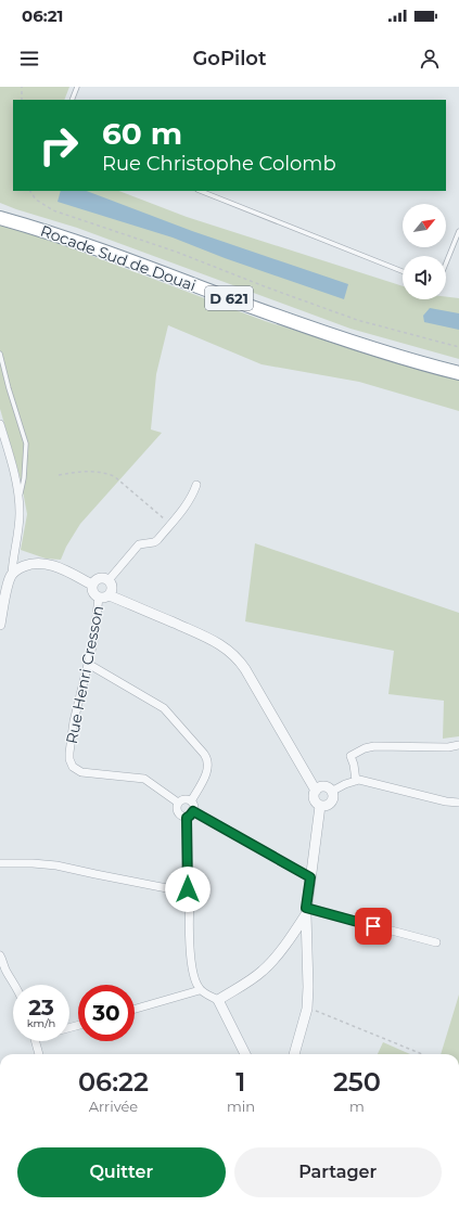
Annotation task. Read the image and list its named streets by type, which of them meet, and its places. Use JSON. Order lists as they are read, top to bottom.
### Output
{
  "streets": {
    "highway": ["Rocade Sud de Douai", "D 621"],
    "street": ["Rue Henri Cresson"]
  },
  "north": "top right",
  "page": {
    "status": "06:21",
    "header": "GoPilot",
    "turn": ["60 m", "Rue Christophe Colomb"],
    "speed": "23 km/h",
    "limit": "30",
    "eta": [
      "06:22",
      "Arrivée",
      "1",
      "min",
      "250",
      "m"
    ],
    "buttons": ["Quitter", "Partager"]
  }
}
